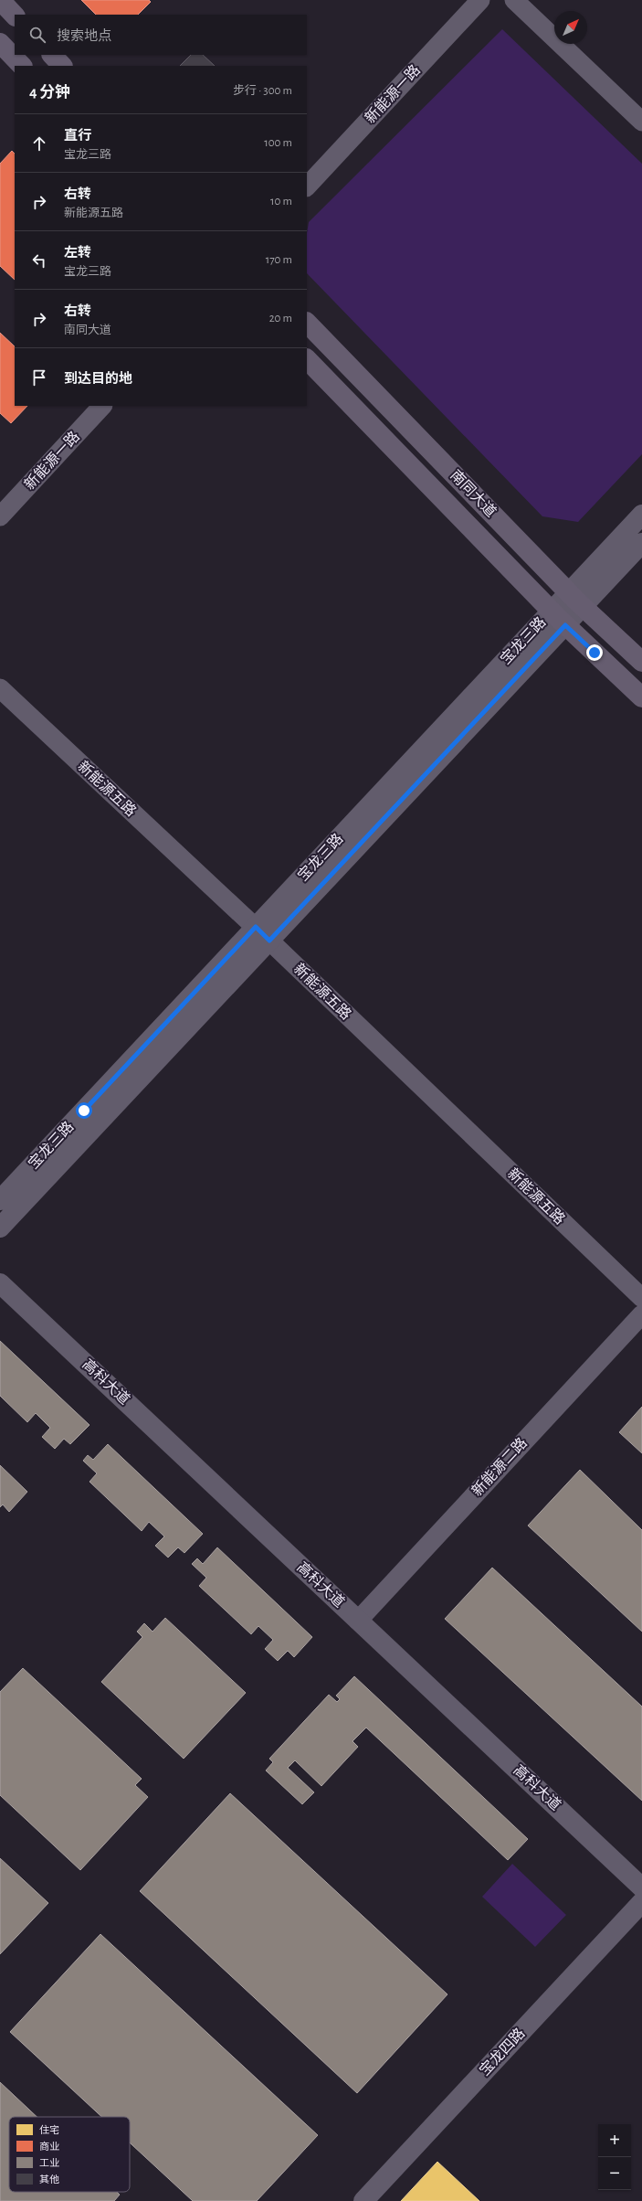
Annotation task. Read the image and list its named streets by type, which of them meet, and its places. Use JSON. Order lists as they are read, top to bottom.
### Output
{
  "streets": {
    "main road": ["南同大道"],
    "street": [
      "新能源一路",
      "宝龙三路",
      "新能源五路",
      "高科大道",
      "新能源二路",
      "宝龙四路"
    ]
  },
  "crossings": [
    ["南同大道", "宝龙三路"],
    ["宝龙三路", "新能源五路"],
    ["高科大道", "新能源二路"]
  ],
  "legend": [
    "住宅",
    "商业",
    "工业",
    "其他"
  ],
  "north": "top right",
  "page": {
    "search": "搜索地点",
    "heading": ["4 分钟", "步行 · 300 m"],
    "list": [
      ["直行", "宝龙三路", "100 m"],
      ["右转", "新能源五路", "10 m"],
      ["左转", "宝龙三路", "170 m"],
      ["右转", "南同大道", "20 m"],
      "到达目的地"
    ],
    "map_buttons": ["+", "−"]
  }
}
